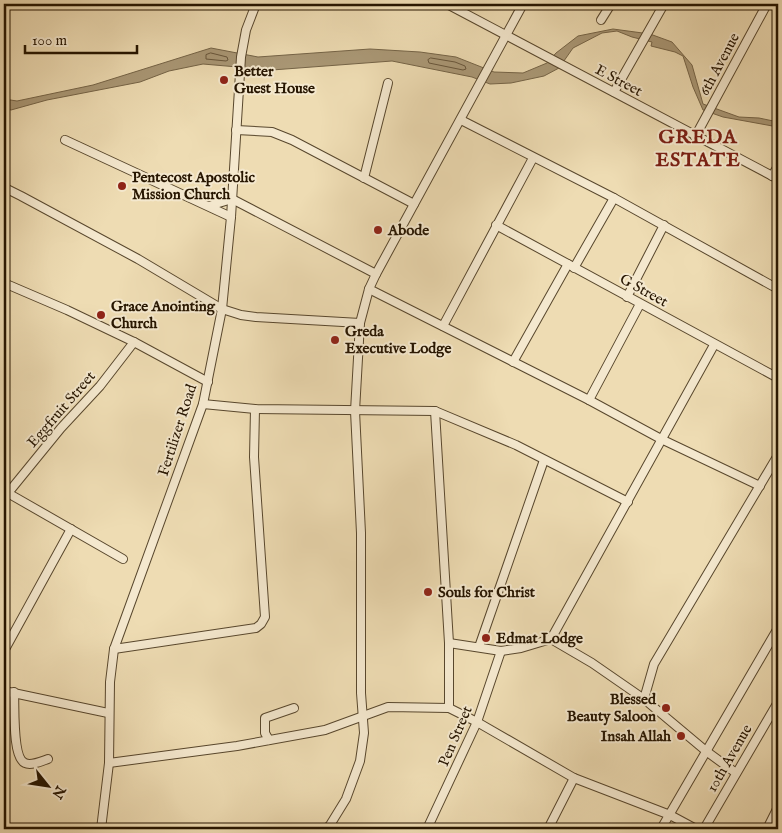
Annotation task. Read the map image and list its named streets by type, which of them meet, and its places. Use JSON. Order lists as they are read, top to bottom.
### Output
{
  "streets": {
    "street": [
      "6th Avenue",
      "E Street",
      "G Street",
      "Eggfruit Street",
      "Fertilizer Road",
      "Pen Street",
      "10th Avenue"
    ]
  },
  "crossings": [
    ["6th Avenue", "E Street"]
  ],
  "districts": ["GREDA ESTATE"],
  "places": [
    "Better Guest House",
    "Pentecost Apostolic Mission Church",
    "Abode",
    "Grace Anointing Church",
    "Greda Executive Lodge",
    "Souls for Christ",
    "Edmat Lodge",
    "Blessed Beauty Saloon",
    "Insah Allah"
  ],
  "scale_bar": "100 m",
  "north": "bottom right"
}
